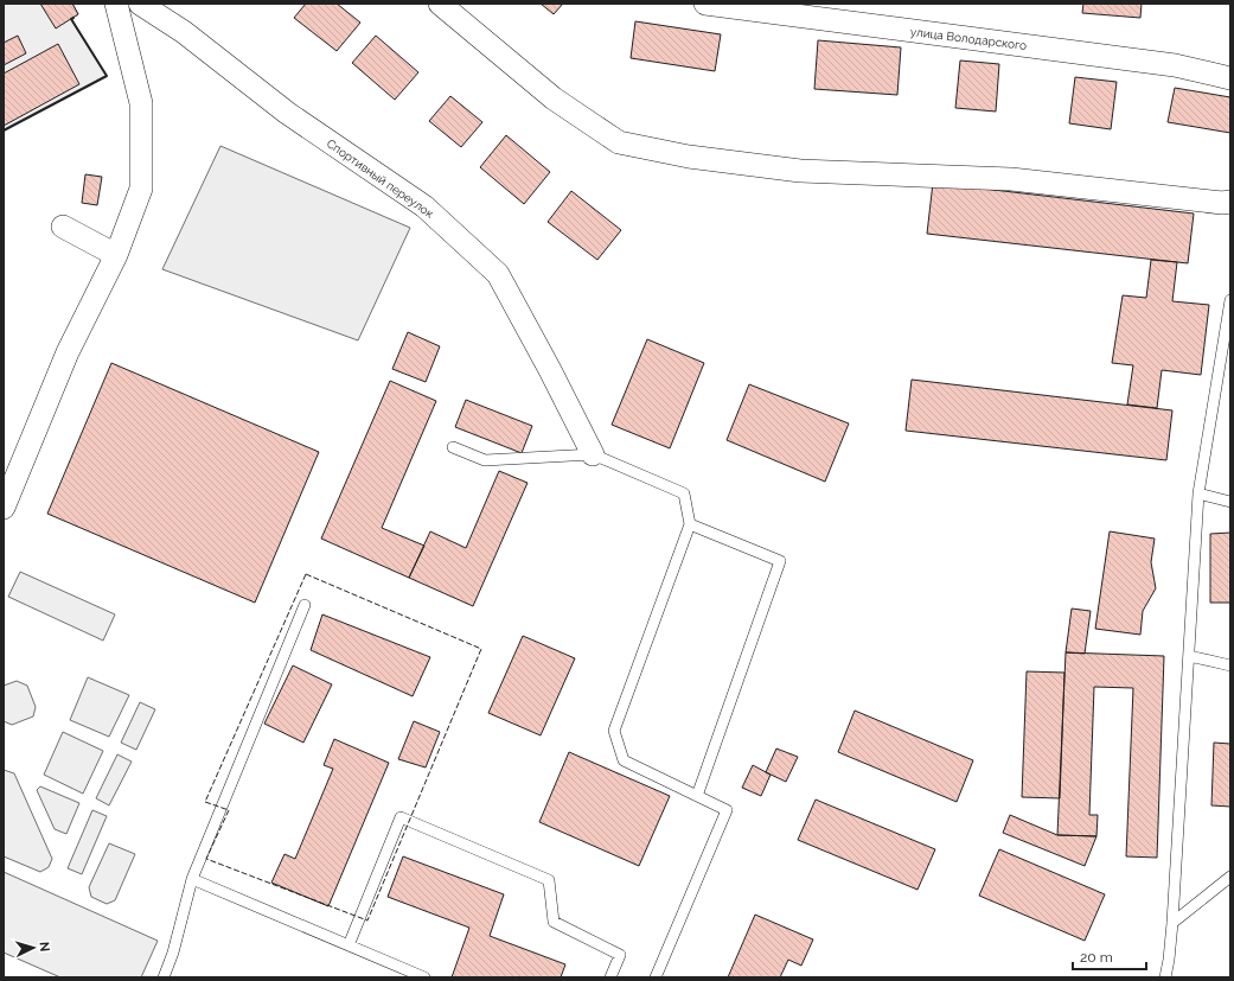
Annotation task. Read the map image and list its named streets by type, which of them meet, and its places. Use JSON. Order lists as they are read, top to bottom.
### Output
{
  "streets": {
    "street": ["улица Володарского", "Спортивный переулок"]
  },
  "scale_bar": "20 m",
  "north": "right"
}
